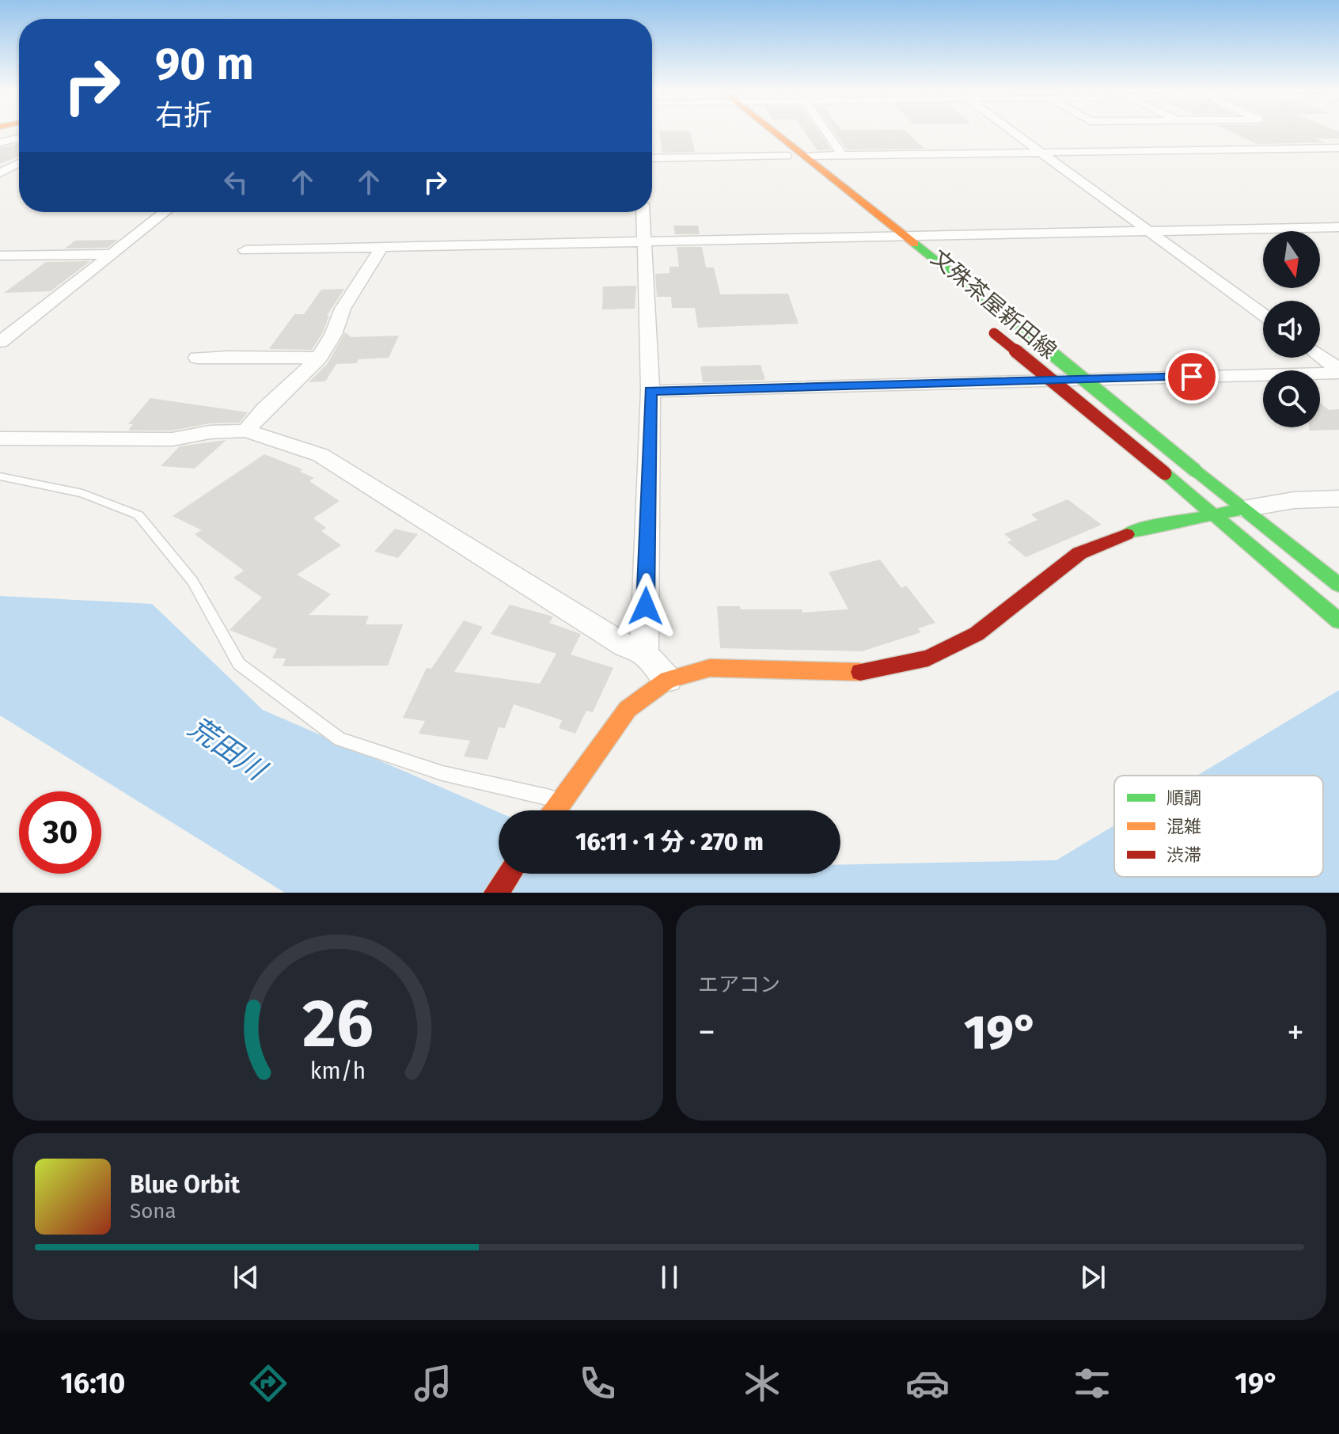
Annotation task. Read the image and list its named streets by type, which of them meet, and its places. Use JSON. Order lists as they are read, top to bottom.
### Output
{
  "streets": {
    "main road": ["文殊茶屋新田線"]
  },
  "water": ["荒田川"],
  "legend": ["順調", "混雑", "渋滞"],
  "north": "bottom",
  "page": {
    "turn": ["90 m", "右折"],
    "limit": "30",
    "trip": "16:11 · 1 分 · 270 m",
    "tile": "エアコン",
    "heat": ["−", "19°", "+"],
    "song": ["Blue Orbit", "Sona"],
    "tabs": ["16:10", "19°"],
    "gauge": ["26", "km/h"]
  }
}
